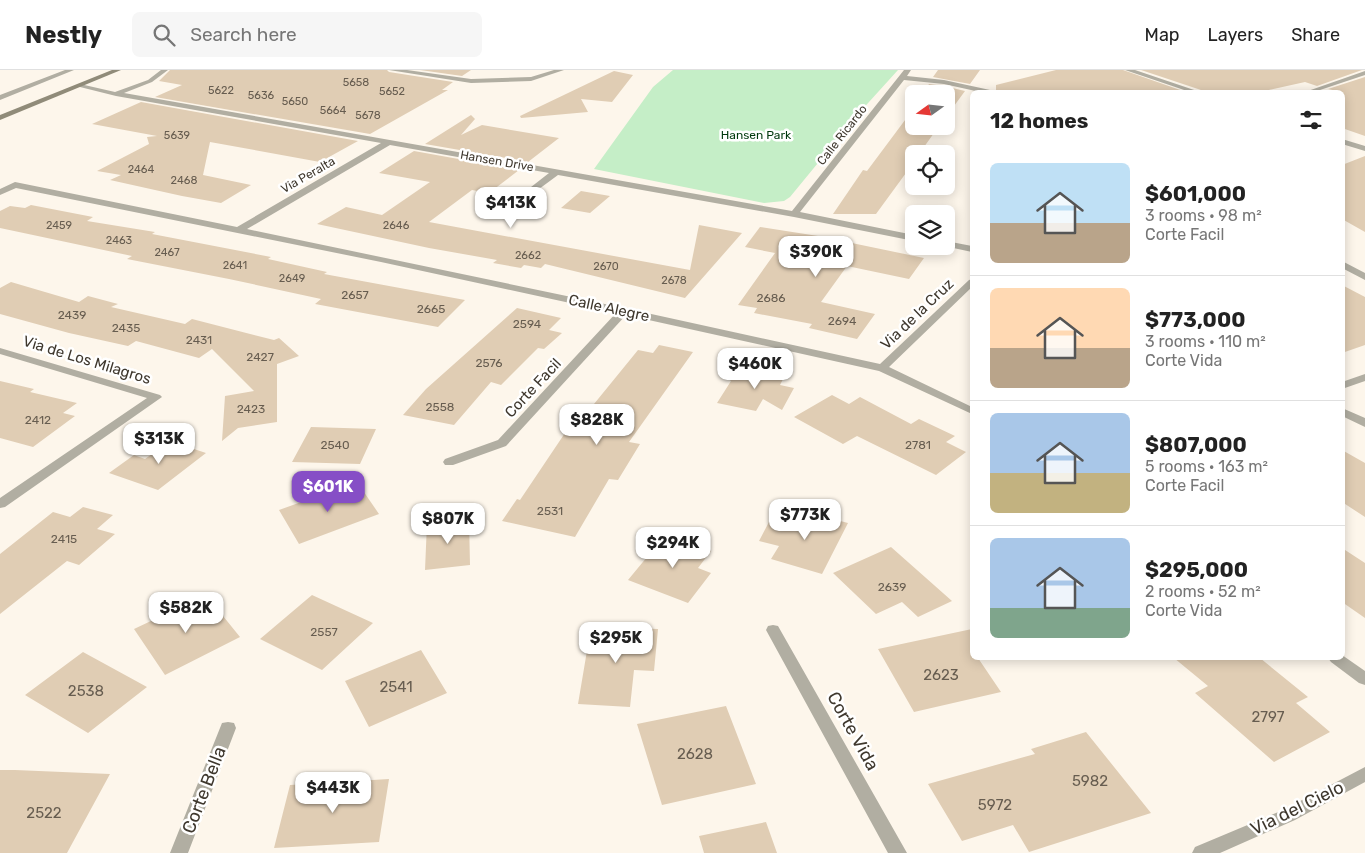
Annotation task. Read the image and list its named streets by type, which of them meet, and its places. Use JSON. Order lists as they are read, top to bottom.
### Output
{
  "streets": {
    "street": [
      "Calle Ricardo",
      "Hansen Drive",
      "Via Peralta",
      "Calle Alegre",
      "Via de la Cruz",
      "Via de Los Milagros",
      "Corte Facil",
      "Corte Vida",
      "Corte Bella",
      "Via del Cielo"
    ]
  },
  "crossings": [
    ["Calle Ricardo", "Hansen Drive"],
    ["Hansen Drive", "Via Peralta"],
    ["Via Peralta", "Calle Alegre"],
    ["Calle Alegre", "Via de la Cruz"],
    ["Calle Alegre", "Corte Facil"]
  ],
  "parks": ["Hansen Park"],
  "house_numbers": [
    "5658",
    "5622",
    "5652",
    "5636",
    "5650",
    "5664",
    "5678",
    "5639",
    "2464",
    "2468",
    "2459",
    "2646",
    "2463",
    "2467",
    "2662",
    "2641",
    "2670",
    "2649",
    "2678",
    "2657",
    "2686",
    "2665",
    "2439",
    "2694",
    "2594",
    "2435",
    "2431",
    "2427",
    "2576",
    "2558",
    "2423",
    "2412",
    "2540",
    "2781",
    "2531",
    "2415",
    "2639",
    "2557",
    "2623",
    "2541",
    "2538",
    "2797",
    "2628",
    "5982",
    "5972",
    "2522"
  ],
  "north": "left",
  "page": {
    "header": "Nestly",
    "search": "Search here",
    "nav": ["Map", "Layers", "Share"],
    "heading": "12 homes",
    "list": [
      {
        "name": "$601,000",
        "note": "3 rooms · 98 m² · Corte Facil"
      },
      {
        "name": "$773,000",
        "note": "3 rooms · 110 m² · Corte Vida"
      },
      {
        "name": "$807,000",
        "note": "5 rooms · 163 m² · Corte Facil"
      },
      {
        "name": "$295,000",
        "note": "2 rooms · 52 m² · Corte Vida"
      }
    ],
    "price": [
      "$413K",
      "$390K",
      "$460K",
      "$828K",
      "$313K",
      "$601K",
      "$773K",
      "$807K",
      "$294K",
      "$582K",
      "$295K",
      "$443K"
    ]
  }
}
